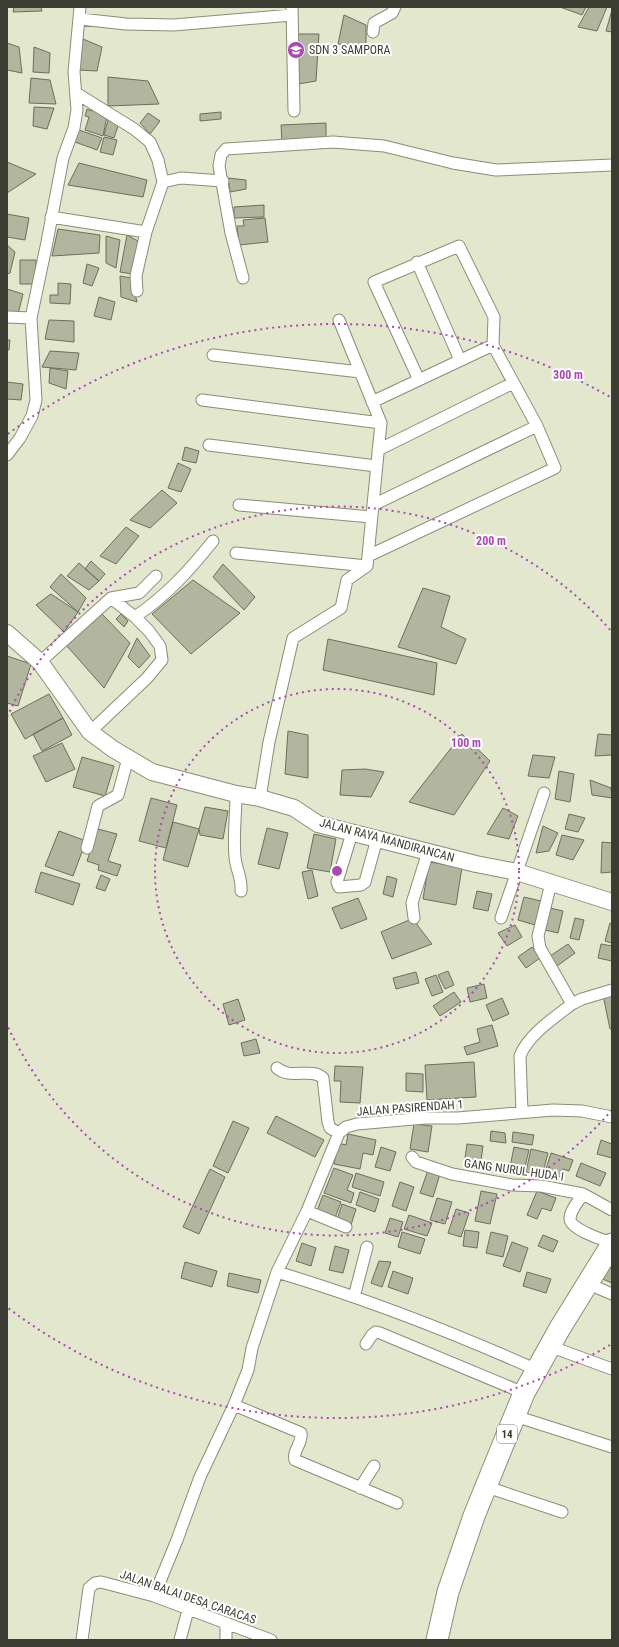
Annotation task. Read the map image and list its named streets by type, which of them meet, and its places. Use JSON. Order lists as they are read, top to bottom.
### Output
{
  "streets": {
    "highway": ["14"],
    "street": [
      "JALAN RAYA MANDIRANCAN",
      "JALAN PASIRENDAH 1",
      "GANG NURUL HUDA I",
      "JALAN BALAI DESA CARACAS"
    ]
  },
  "places": {
    "school or university": ["SDN 3 SAMPORA"]
  },
  "rings": ["300 m", "200 m", "100 m"]
}
